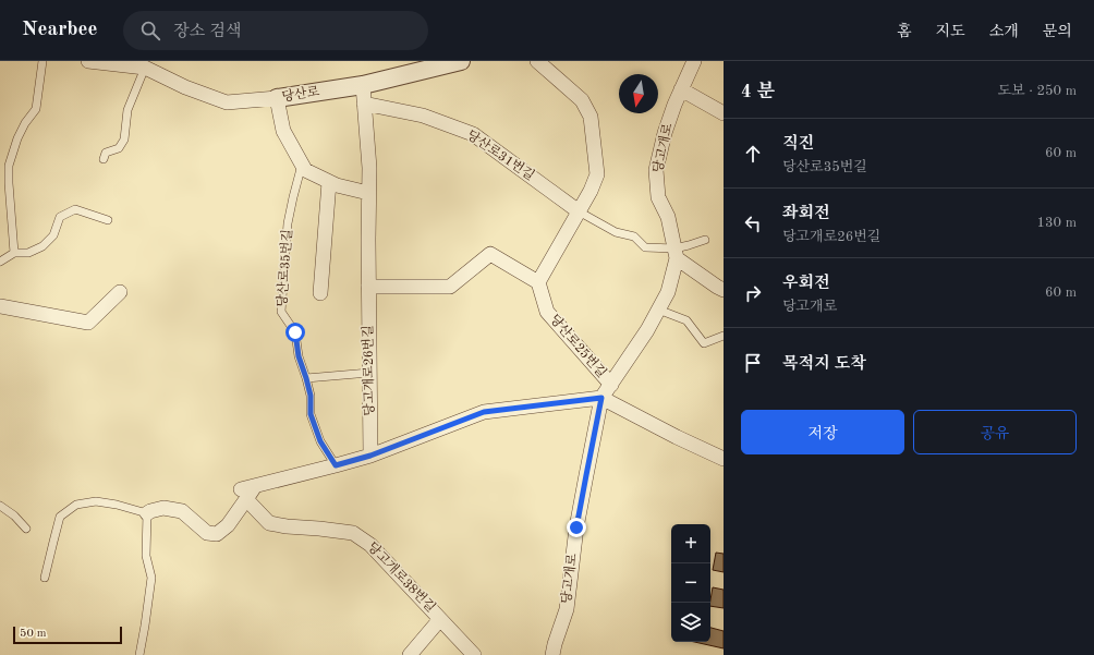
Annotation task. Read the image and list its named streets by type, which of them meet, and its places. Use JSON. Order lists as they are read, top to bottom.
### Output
{
  "streets": {
    "street": [
      "당산로",
      "당고개로",
      "당산로31번길",
      "당산로25번길",
      "당고개로26번길",
      "당고개로38번길"
    ],
    "lane": ["당산로35번길"]
  },
  "crossings": [
    ["당산로", "당고개로26번길"],
    ["당고개로", "당산로25번길"],
    ["당산로31번길", "당고개로26번길"]
  ],
  "scale_bar": "50 m",
  "north": "bottom",
  "page": {
    "header": "Nearbee",
    "search": "장소 검색",
    "nav": [
      "홈",
      "지도",
      "소개",
      "문의"
    ],
    "heading": ["4 분", "도보 · 250 m"],
    "list": [
      ["직진", "당산로35번길", "60 m"],
      ["좌회전", "당고개로26번길", "130 m"],
      ["우회전", "당고개로", "60 m"],
      "목적지 도착"
    ],
    "buttons": ["저장", "공유"],
    "map_buttons": ["+", "−"],
    "scale": "50 m"
  }
}
